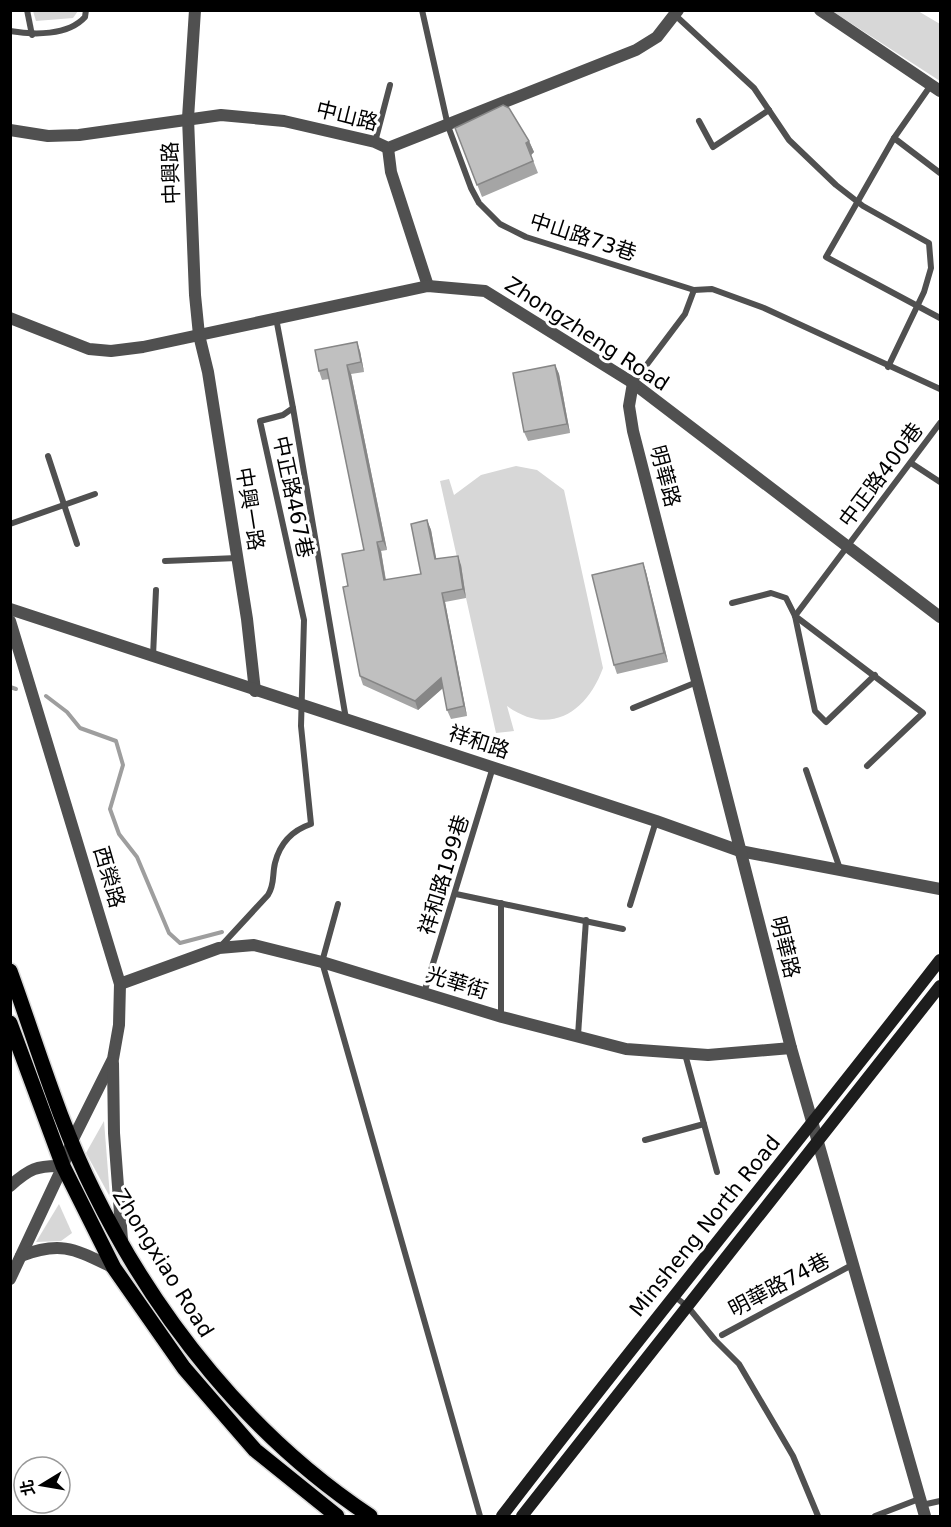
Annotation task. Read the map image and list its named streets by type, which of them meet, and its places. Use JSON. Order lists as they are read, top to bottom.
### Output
{
  "streets": {
    "main road": ["Minsheng North Road", "Zhongxiao Road"],
    "street": [
      "中山路",
      "中興路",
      "Zhongzheng Road",
      "明華路",
      "中興一路",
      "祥和路",
      "西榮路",
      "光華街"
    ],
    "lane": [
      "中山路73巷",
      "中正路400巷",
      "中正路467巷",
      "祥和路199巷",
      "明華路74巷"
    ]
  },
  "crossings": [
    ["中山路", "中興路"],
    ["中山路", "中山路73巷"],
    ["中興路", "Zhongzheng Road"],
    ["中興路", "中興一路"],
    ["Zhongzheng Road", "中正路400巷"],
    ["Zhongzheng Road", "明華路"],
    ["Zhongzheng Road", "中正路467巷"],
    ["Zhongzheng Road", "中興一路"],
    ["明華路", "祥和路"],
    ["明華路", "光華街"],
    ["明華路", "Minsheng North Road"],
    ["明華路", "明華路74巷"],
    ["中正路467巷", "祥和路"],
    ["中興一路", "祥和路"],
    ["祥和路", "祥和路199巷"],
    ["祥和路199巷", "光華街"],
    ["西榮路", "光華街"],
    ["西榮路", "Zhongxiao Road"]
  ],
  "north": "left"
}
